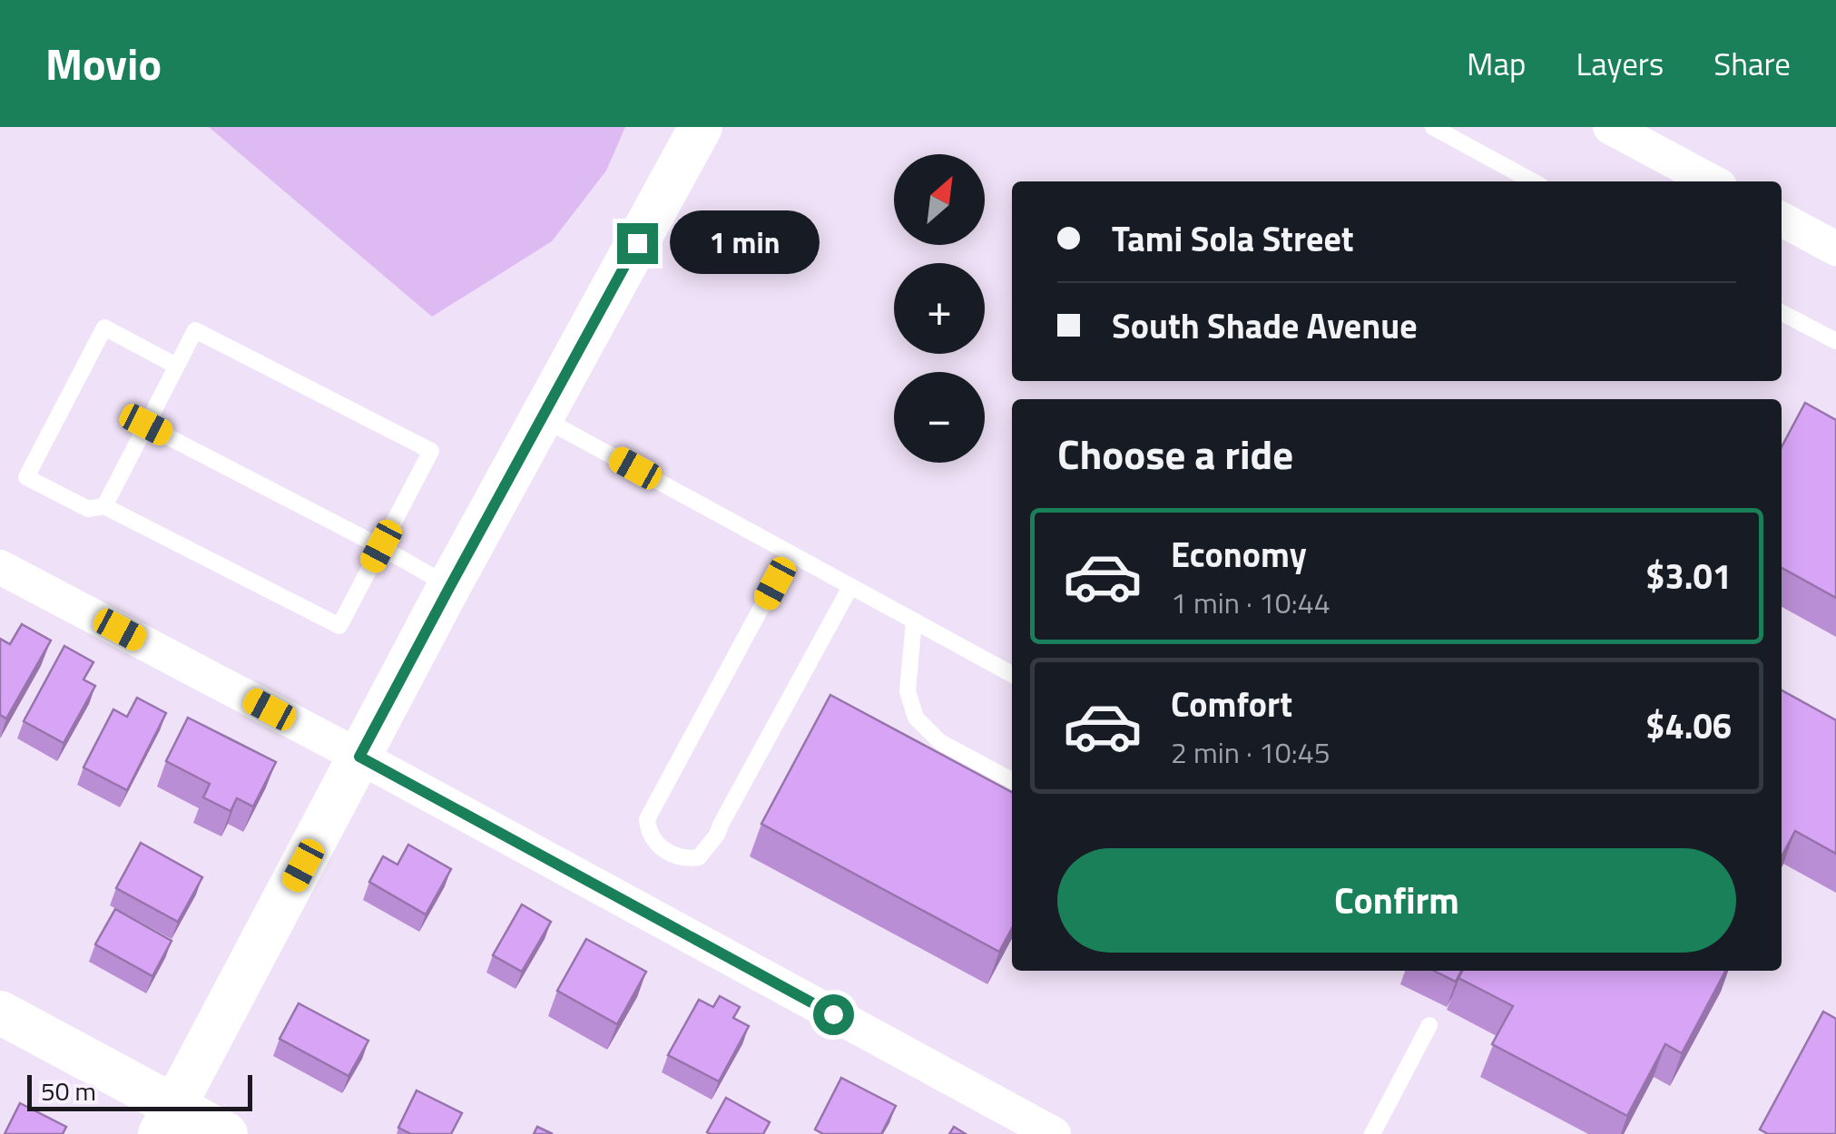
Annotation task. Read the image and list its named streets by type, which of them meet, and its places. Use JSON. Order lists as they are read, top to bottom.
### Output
{
  "scale_bar": "50 m",
  "north": "top right",
  "page": {
    "header": "Movio",
    "nav": ["Map", "Layers", "Share"],
    "map_buttons": ["+", "−"],
    "banner": ["Tami Sola Street", "South Shade Avenue"],
    "bubble": "1 min",
    "heading": "Choose a ride",
    "list": [
      {
        "name": "Economy",
        "note": "1 min · 10:44",
        "value": "$3.01"
      },
      {
        "name": "Comfort",
        "note": "2 min · 10:45",
        "value": "$4.06"
      }
    ],
    "buttons": "Confirm",
    "scale": "50 m"
  }
}
